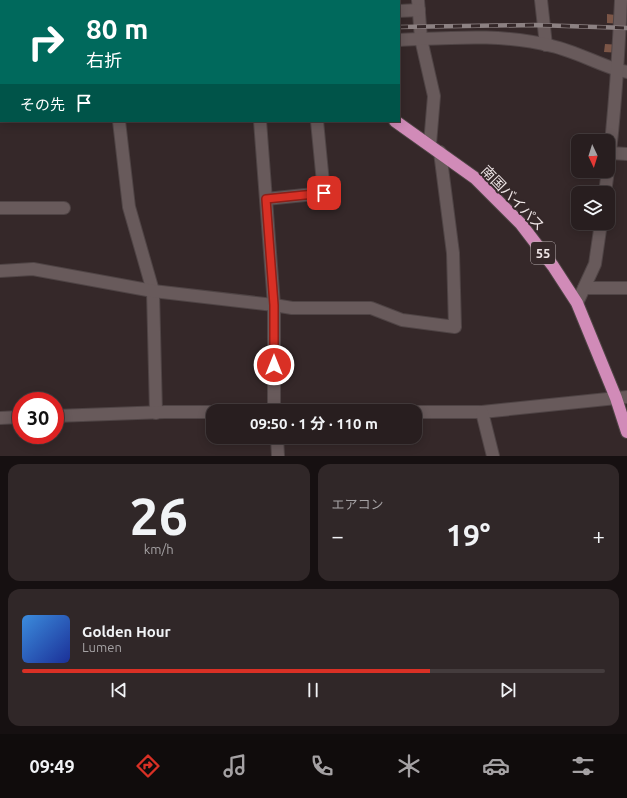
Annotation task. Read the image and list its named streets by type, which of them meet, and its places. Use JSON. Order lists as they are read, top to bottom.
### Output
{
  "streets": {
    "highway": ["南国バイパス", "55"]
  },
  "north": "bottom",
  "page": {
    "turn": ["80 m", "右折"],
    "then": "その先",
    "limit": "30",
    "trip": "09:50 · 1 分 · 110 m",
    "tile": [
      ["26", "km/h"],
      "エアコン"
    ],
    "heat": ["−", "19°", "+"],
    "song": ["Golden Hour", "Lumen"],
    "tabs": "09:49"
  }
}
